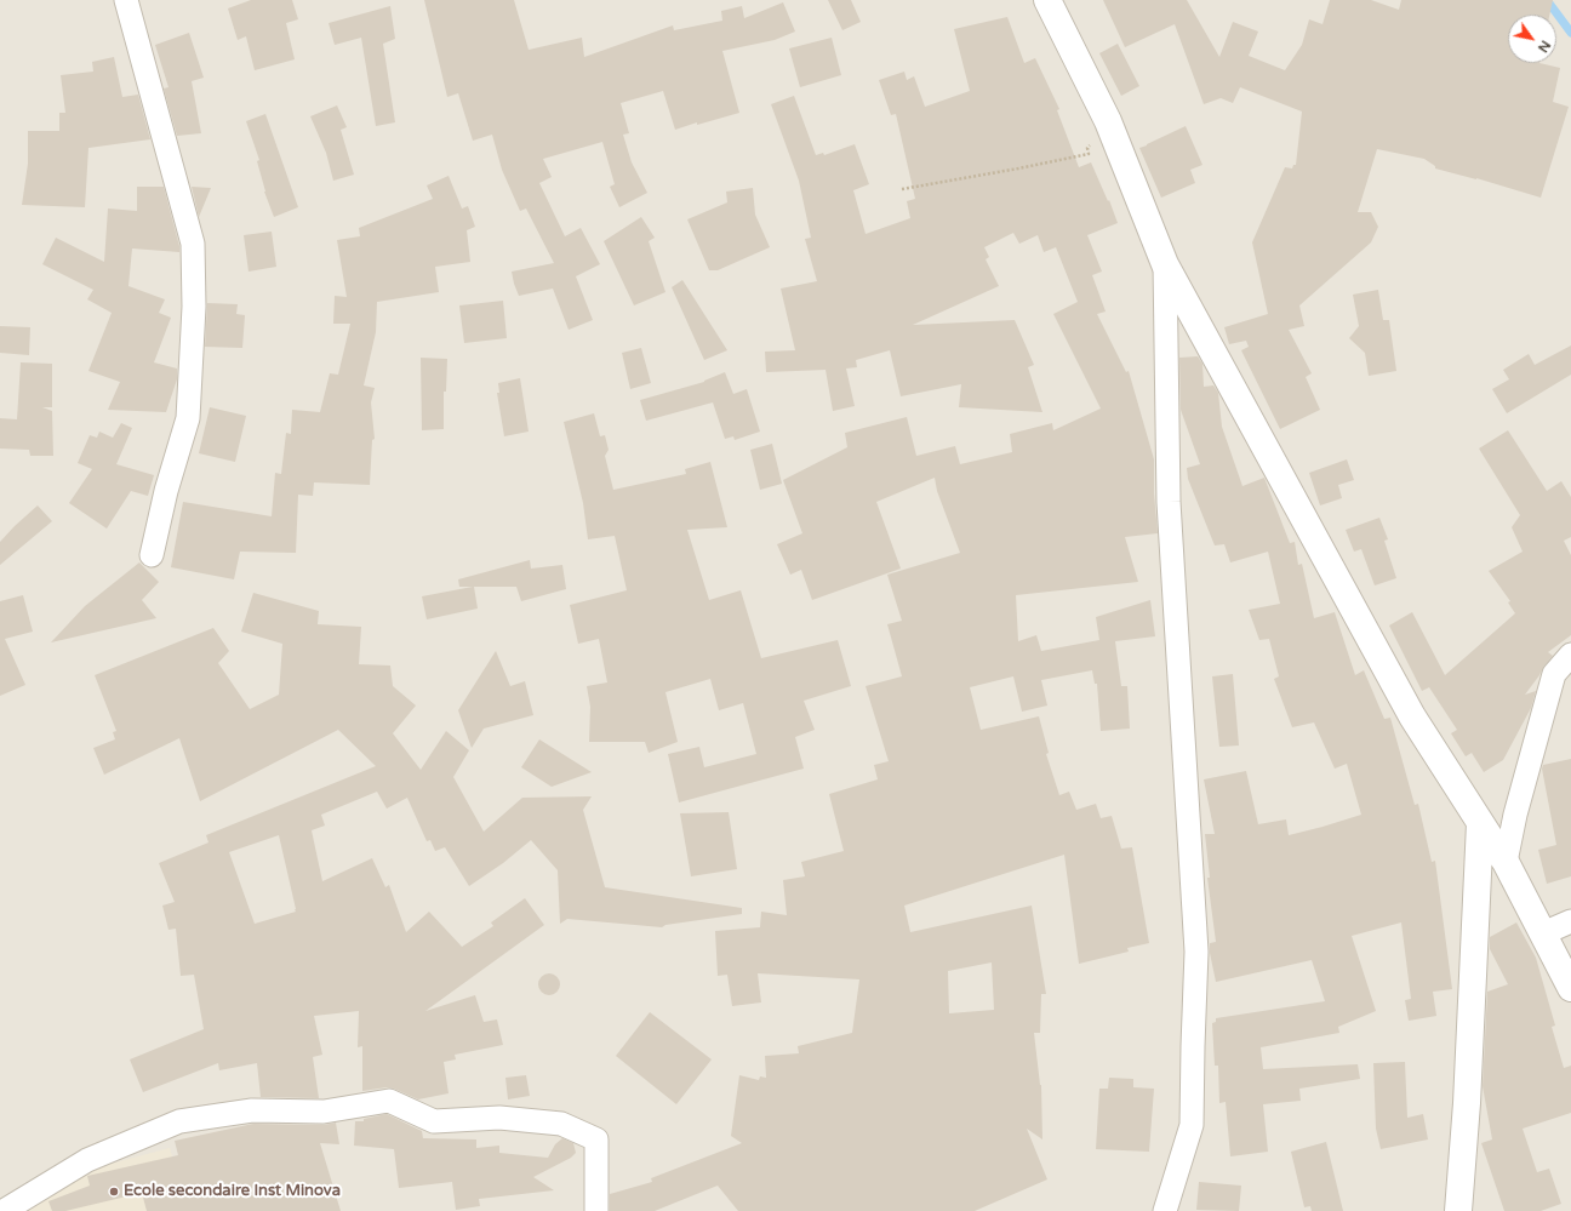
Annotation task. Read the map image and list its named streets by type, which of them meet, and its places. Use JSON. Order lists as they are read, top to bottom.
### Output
{
  "places": ["Ecole secondaire Inst Minova"],
  "north": "bottom right"
}
